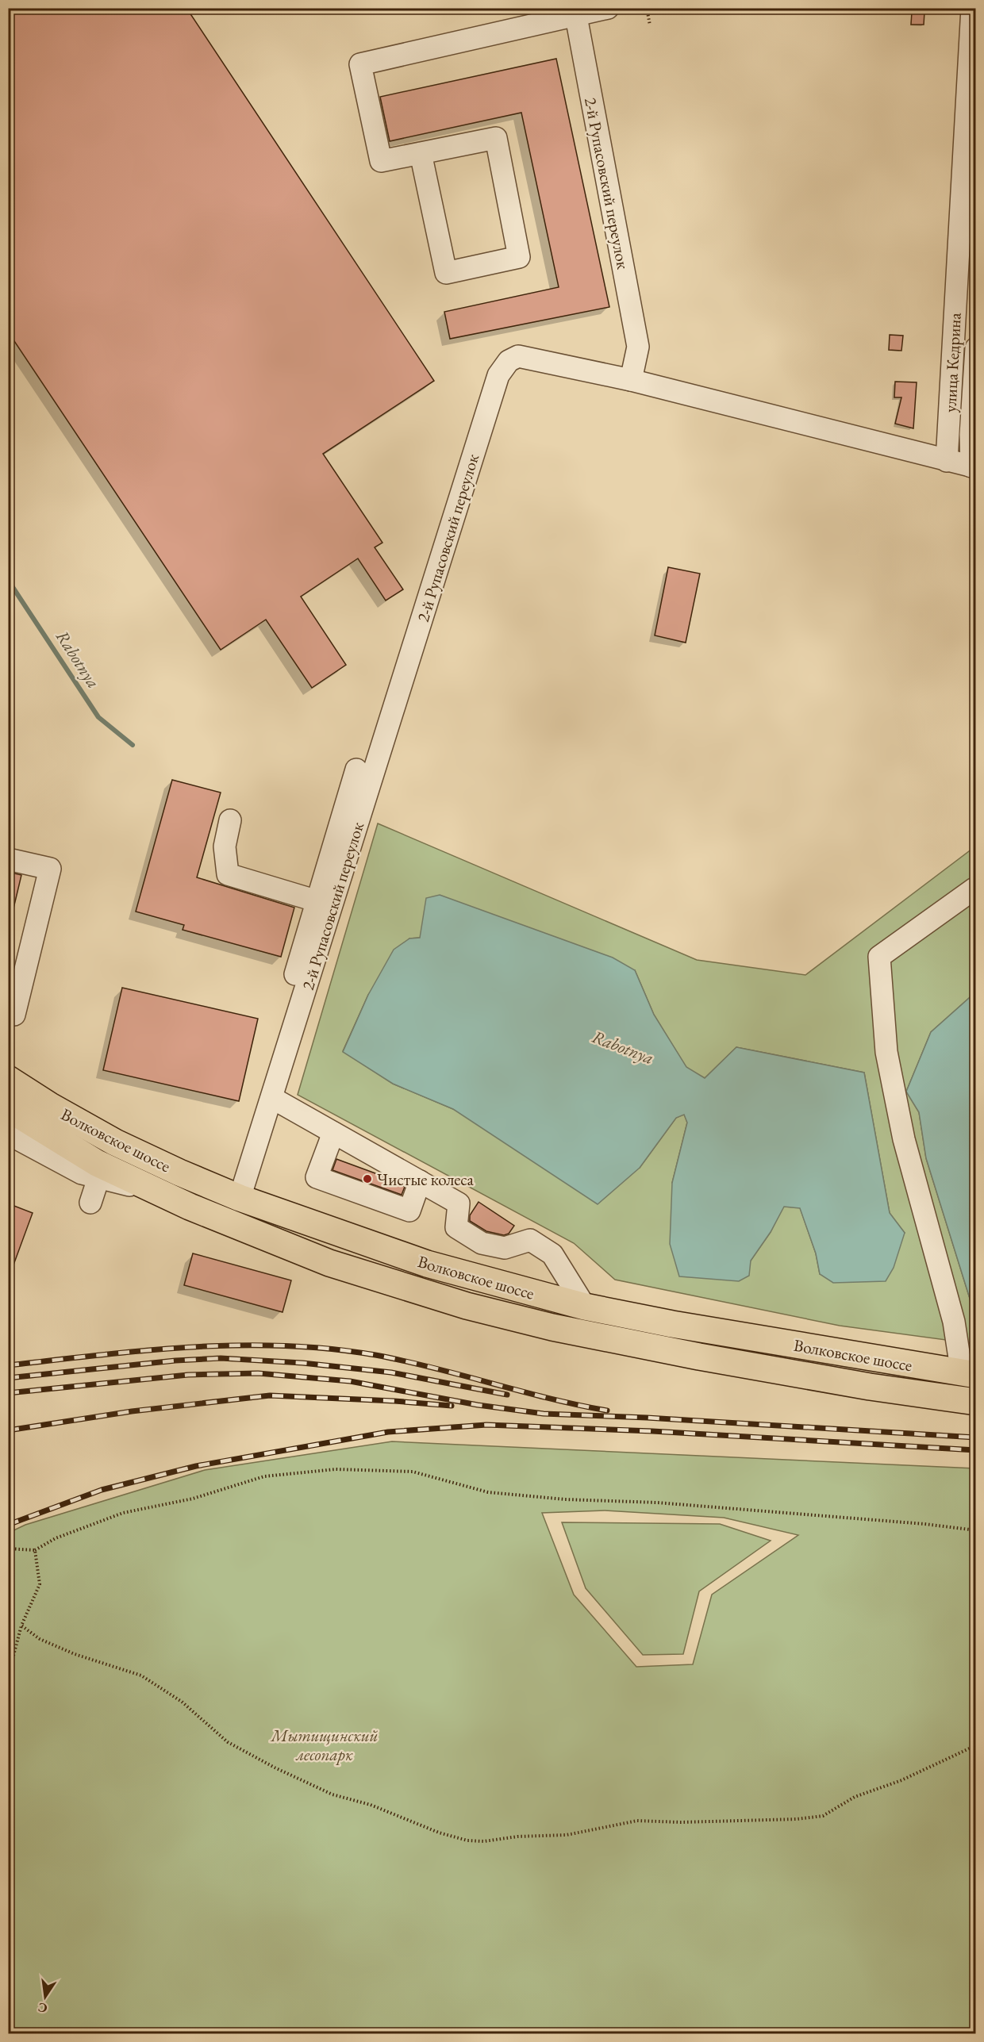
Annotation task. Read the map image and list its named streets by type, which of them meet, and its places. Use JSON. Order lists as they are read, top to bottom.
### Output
{
  "streets": {
    "main road": ["Волковское шоссе"],
    "street": ["2-й Рупасовский переулок", "улица Кедрина"]
  },
  "crossings": [
    ["2-й Рупасовский переулок", "Волковское шоссе"]
  ],
  "water": ["Rabotnya"],
  "parks": ["Мытищинский лесопарк"],
  "places": ["Чистые колеса"],
  "north": "bottom"
}
